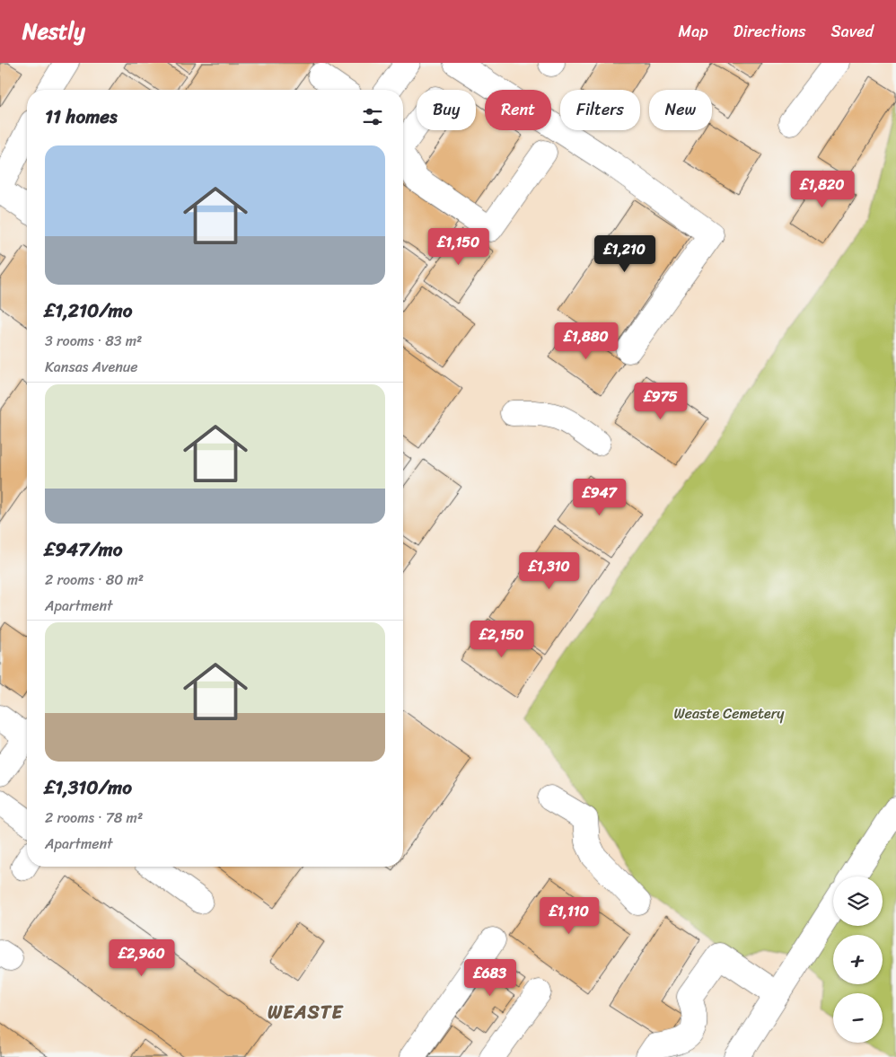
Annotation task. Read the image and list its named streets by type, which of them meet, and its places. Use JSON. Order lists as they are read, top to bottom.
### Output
{
  "districts": ["WEASTE"],
  "parks": ["Weaste Cemetery"],
  "page": {
    "header": "Nestly",
    "nav": ["Map", "Directions", "Saved"],
    "chip": [
      "Buy",
      "Rent",
      "Filters",
      "New"
    ],
    "heading": "11 homes",
    "list": [
      {
        "name": "£1,210/mo",
        "note": "3 rooms · 83 m² · Kansas Avenue"
      },
      {
        "name": "£947/mo",
        "note": "2 rooms · 80 m² · Apartment"
      },
      {
        "name": "£1,310/mo",
        "note": "2 rooms · 78 m² · Apartment"
      }
    ],
    "price": [
      "£1,820",
      "£1,150",
      "£1,210",
      "£1,880",
      "£975",
      "£947",
      "£1,310",
      "£2,150",
      "£1,110",
      "£2,960",
      "£683"
    ],
    "map_buttons": ["+", "−"]
  }
}
